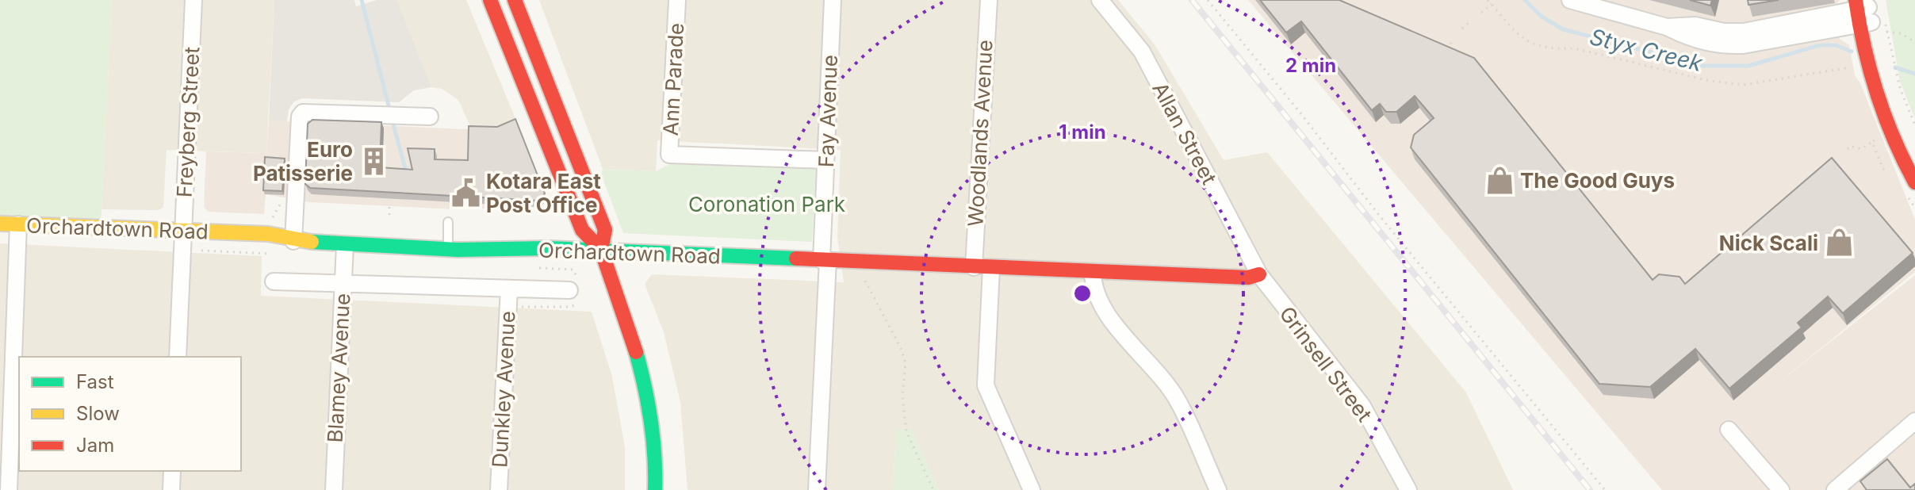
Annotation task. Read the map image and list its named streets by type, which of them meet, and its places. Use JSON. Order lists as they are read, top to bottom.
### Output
{
  "streets": {
    "street": [
      "Ann Parade",
      "Fay Avenue",
      "Freyberg Street",
      "Woodlands Avenue",
      "Allan Street",
      "Orchardtown Road",
      "Grinsell Street",
      "Blamey Avenue",
      "Dunkley Avenue"
    ]
  },
  "crossings": [
    ["Ann Parade", "Fay Avenue"],
    ["Fay Avenue", "Orchardtown Road"],
    ["Freyberg Street", "Orchardtown Road"],
    ["Woodlands Avenue", "Orchardtown Road"],
    ["Allan Street", "Orchardtown Road"],
    ["Allan Street", "Grinsell Street"],
    ["Orchardtown Road", "Grinsell Street"],
    ["Orchardtown Road", "Blamey Avenue"],
    ["Orchardtown Road", "Dunkley Avenue"]
  ],
  "water": ["Styx Creek"],
  "parks": ["Coronation Park"],
  "places": {
    "building": ["Euro Patisserie"],
    "shop": ["The Good Guys", "Nick Scali"],
    "public building": ["Kotara East Post Office"]
  },
  "legend": ["Fast", "Slow", "Jam"],
  "rings": ["2 min", "1 min"]
}
